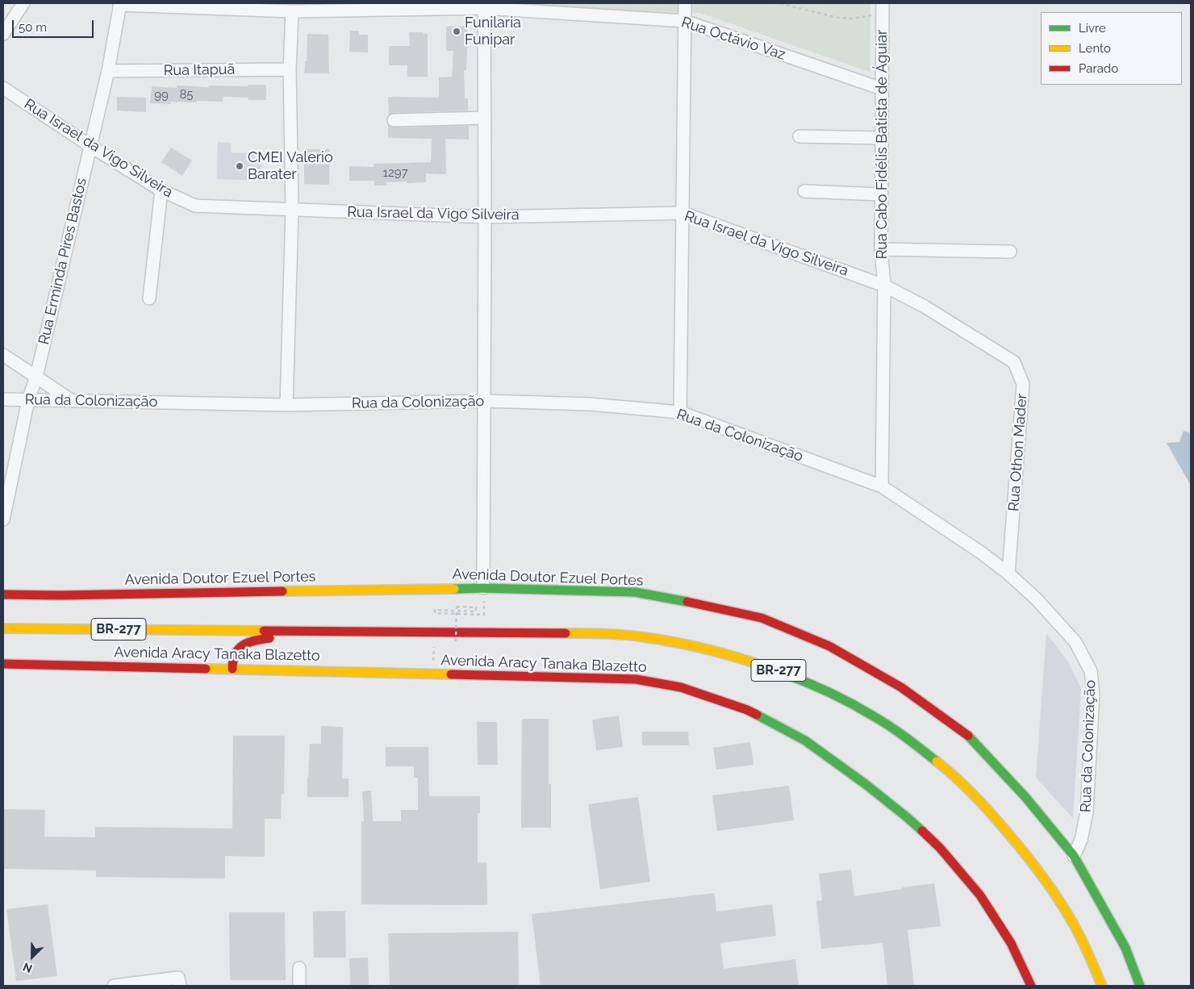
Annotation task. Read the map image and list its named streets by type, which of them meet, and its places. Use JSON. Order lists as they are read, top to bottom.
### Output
{
  "streets": {
    "main road": ["Avenida Doutor Ezuel Portes", "BR-277", "Avenida Aracy Tanaka Blazetto"],
    "street": [
      "Rua Octávio Vaz",
      "Rua Itapuã",
      "Rua Cabo Fidélis Batista de Águiar",
      "Rua Israel da Vigo Silveira",
      "Rua Erminda Pires Bastos",
      "Rua da Colonização",
      "Rua Othon Mader"
    ]
  },
  "crossings": [
    ["Rua Octávio Vaz", "Rua Cabo Fidélis Batista de Águiar"],
    ["Rua Octávio Vaz", "Rua Erminda Pires Bastos"],
    ["Rua Itapuã", "Rua Erminda Pires Bastos"],
    ["Rua Cabo Fidélis Batista de Águiar", "Rua Israel da Vigo Silveira"],
    ["Rua Cabo Fidélis Batista de Águiar", "Rua da Colonização"],
    ["Rua Cabo Fidélis Batista de Águiar", "Rua Othon Mader"],
    ["Rua Israel da Vigo Silveira", "Rua Erminda Pires Bastos"],
    ["Rua Israel da Vigo Silveira", "Rua Othon Mader"],
    ["Rua Erminda Pires Bastos", "Rua da Colonização"],
    ["Rua da Colonização", "Rua Othon Mader"],
    ["Rua da Colonização", "Avenida Doutor Ezuel Portes"]
  ],
  "places": ["Funilaria Funipar", "CMEI Valerio Barater"],
  "house_numbers": ["85", "99", "1297"],
  "legend": ["Livre", "Lento", "Parado"],
  "scale_bar": "50 m",
  "north": "bottom left"
}
